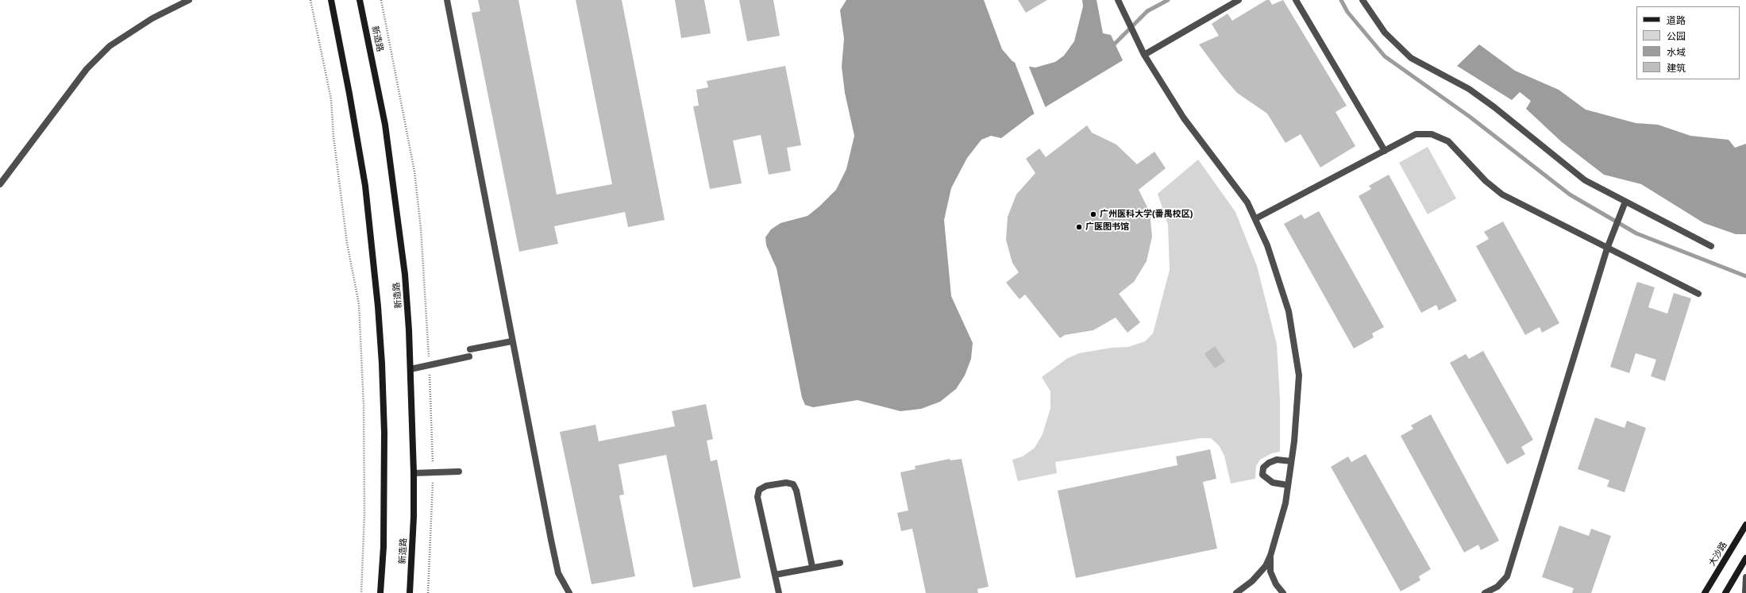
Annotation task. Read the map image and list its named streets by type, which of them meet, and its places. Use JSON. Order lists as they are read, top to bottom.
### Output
{
  "streets": {
    "main road": ["新造路", "大沙路"]
  },
  "places": ["广州医科大学(番禺校区)", "广医图书馆"],
  "legend": [
    "道路",
    "公园",
    "水域",
    "建筑"
  ]
}
